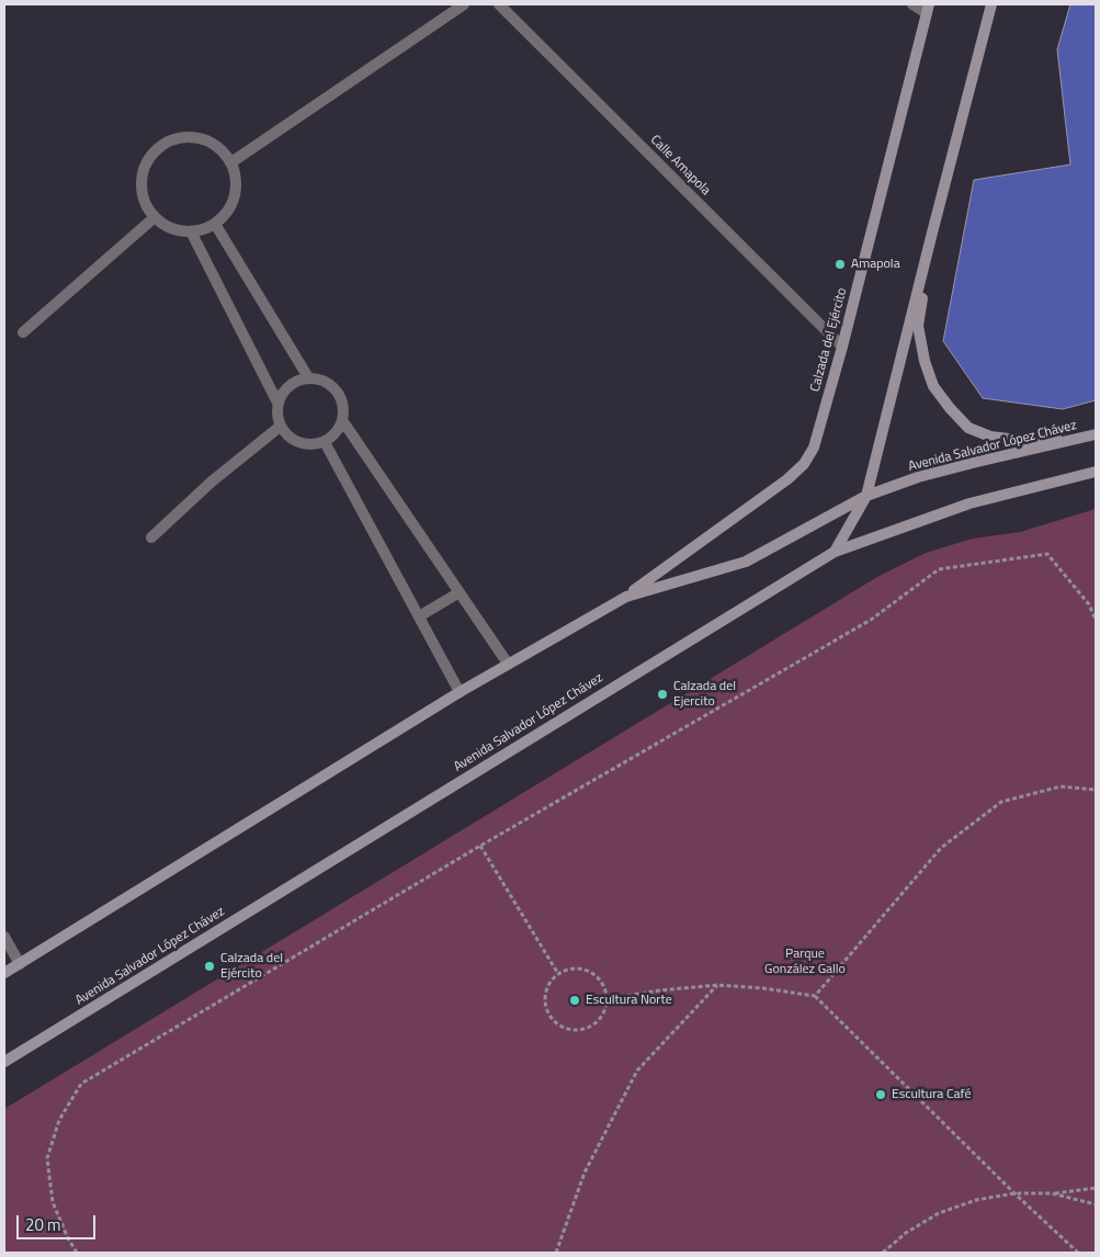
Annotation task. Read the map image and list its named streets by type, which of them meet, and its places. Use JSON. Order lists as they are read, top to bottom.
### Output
{
  "streets": {
    "main road": ["Calzada del Ejército", "Avenida Salvador López Chávez"],
    "street": ["Calle Amapola"]
  },
  "crossings": [
    ["Calle Amapola", "Calzada del Ejército"],
    ["Calzada del Ejército", "Avenida Salvador López Chávez"]
  ],
  "parks": ["Parque González Gallo"],
  "places": [
    "Amapola",
    "Calzada del Ejercito",
    "Calzada del Ejército",
    "Escultura Norte",
    "Escultura Café"
  ],
  "scale_bar": "20 m"
}
